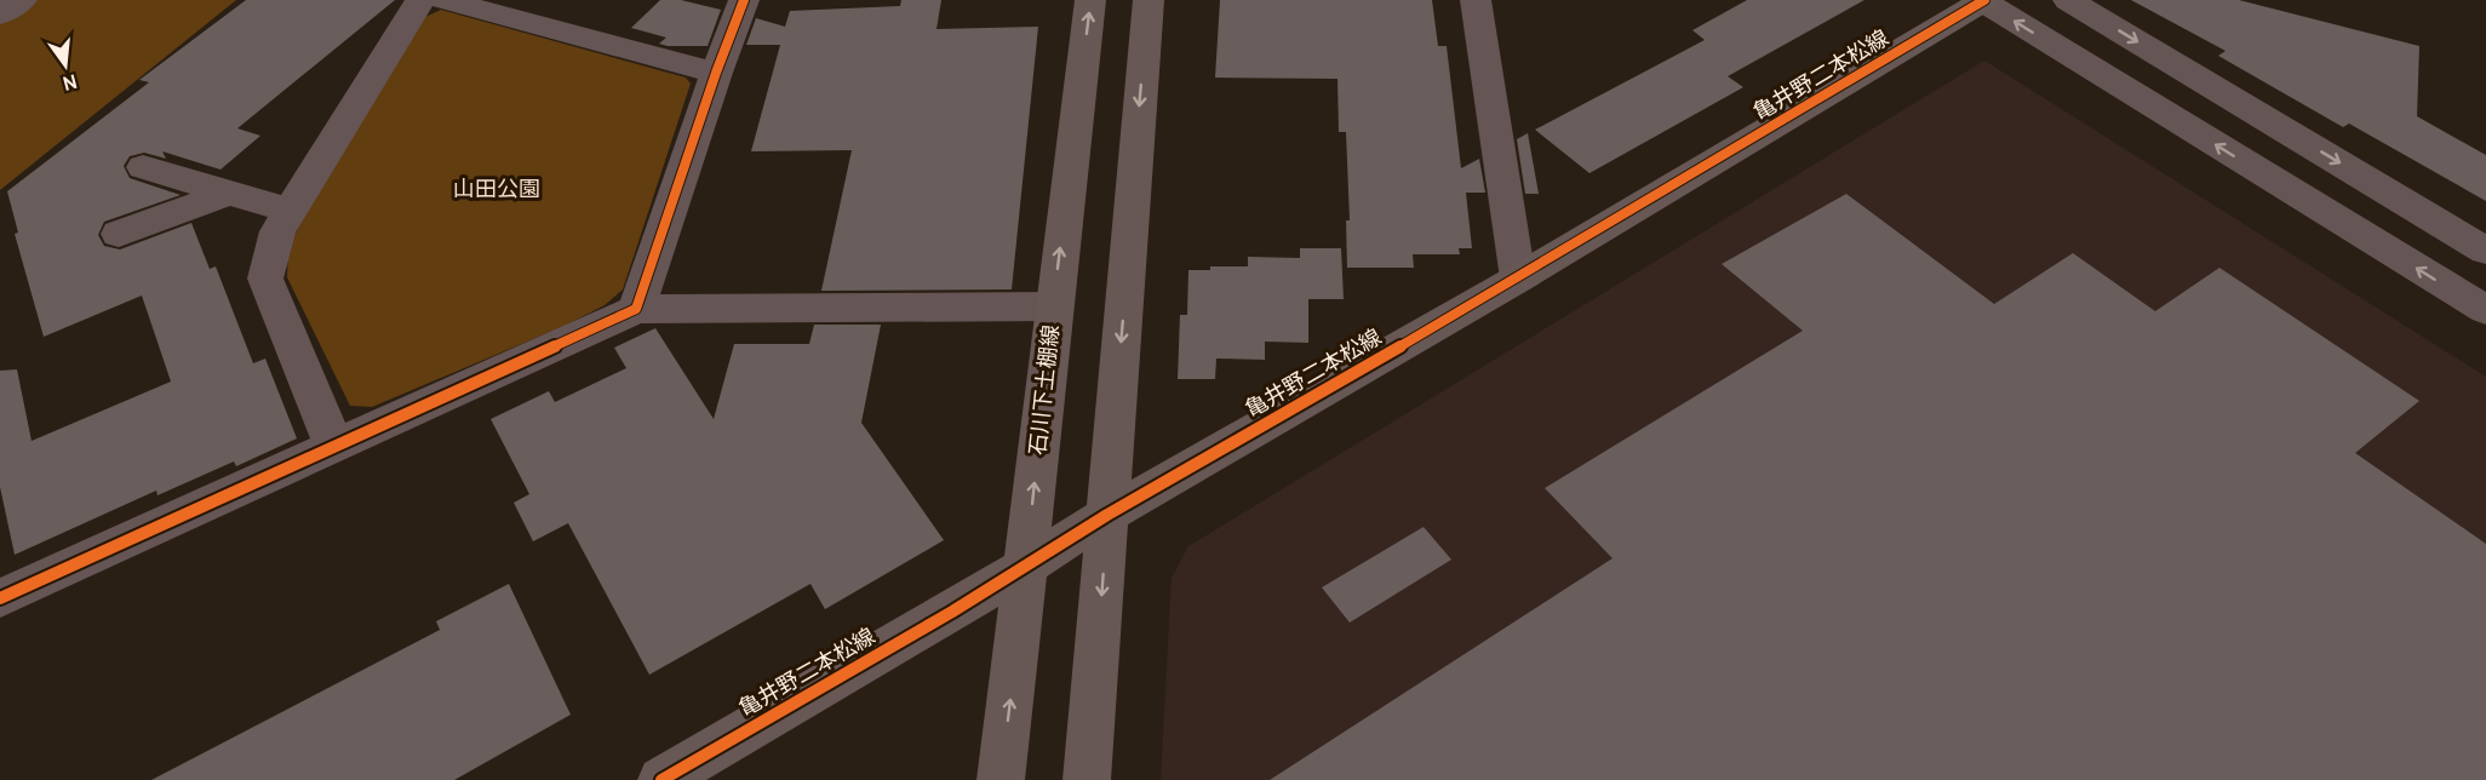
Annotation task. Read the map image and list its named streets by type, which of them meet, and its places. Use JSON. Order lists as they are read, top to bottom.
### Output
{
  "streets": {
    "street": ["亀井野二本松線", "石川下土棚線"]
  },
  "crossings": [
    ["亀井野二本松線", "石川下土棚線"]
  ],
  "parks": ["山田公園"],
  "north": "bottom"
}
